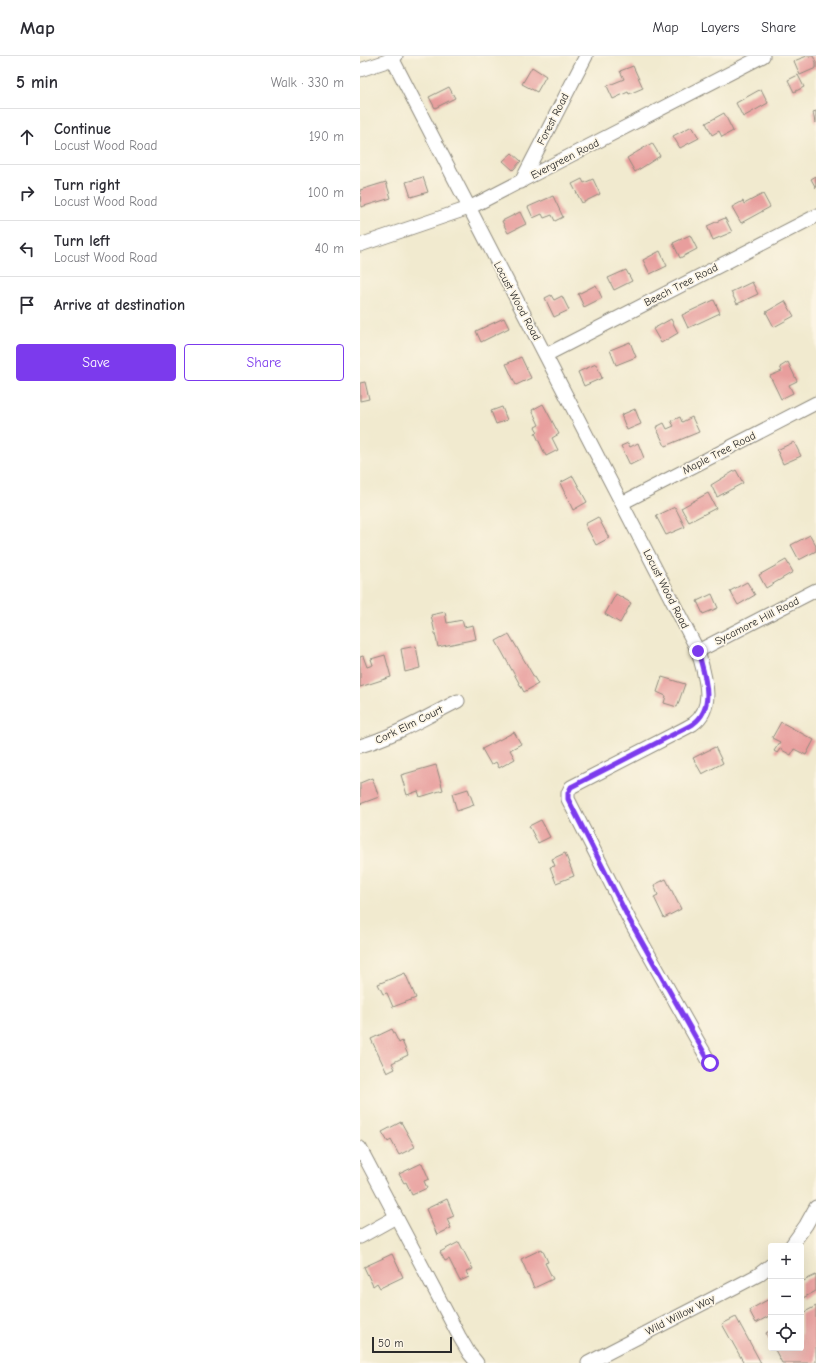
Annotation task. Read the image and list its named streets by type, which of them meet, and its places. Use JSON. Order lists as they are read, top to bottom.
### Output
{
  "streets": {
    "street": [
      "Forest Road",
      "Evergreen Road",
      "Beech Tree Road",
      "Locust Wood Road",
      "Maple Tree Road",
      "Sycamore Hill Road",
      "Cork Elm Court",
      "Wild Willow Way"
    ]
  },
  "crossings": [
    ["Forest Road", "Evergreen Road"],
    ["Evergreen Road", "Locust Wood Road"],
    ["Beech Tree Road", "Locust Wood Road"],
    ["Locust Wood Road", "Maple Tree Road"],
    ["Locust Wood Road", "Sycamore Hill Road"]
  ],
  "scale_bar": "50 m",
  "page": {
    "header": "Map",
    "nav": ["Map", "Layers", "Share"],
    "heading": ["5 min", "Walk · 330 m"],
    "list": [
      ["Continue", "Locust Wood Road", "190 m"],
      ["Turn right", "Locust Wood Road", "100 m"],
      ["Turn left", "Locust Wood Road", "40 m"],
      "Arrive at destination"
    ],
    "buttons": ["Save", "Share"],
    "map_buttons": ["+", "−"],
    "scale": "50 m"
  }
}
